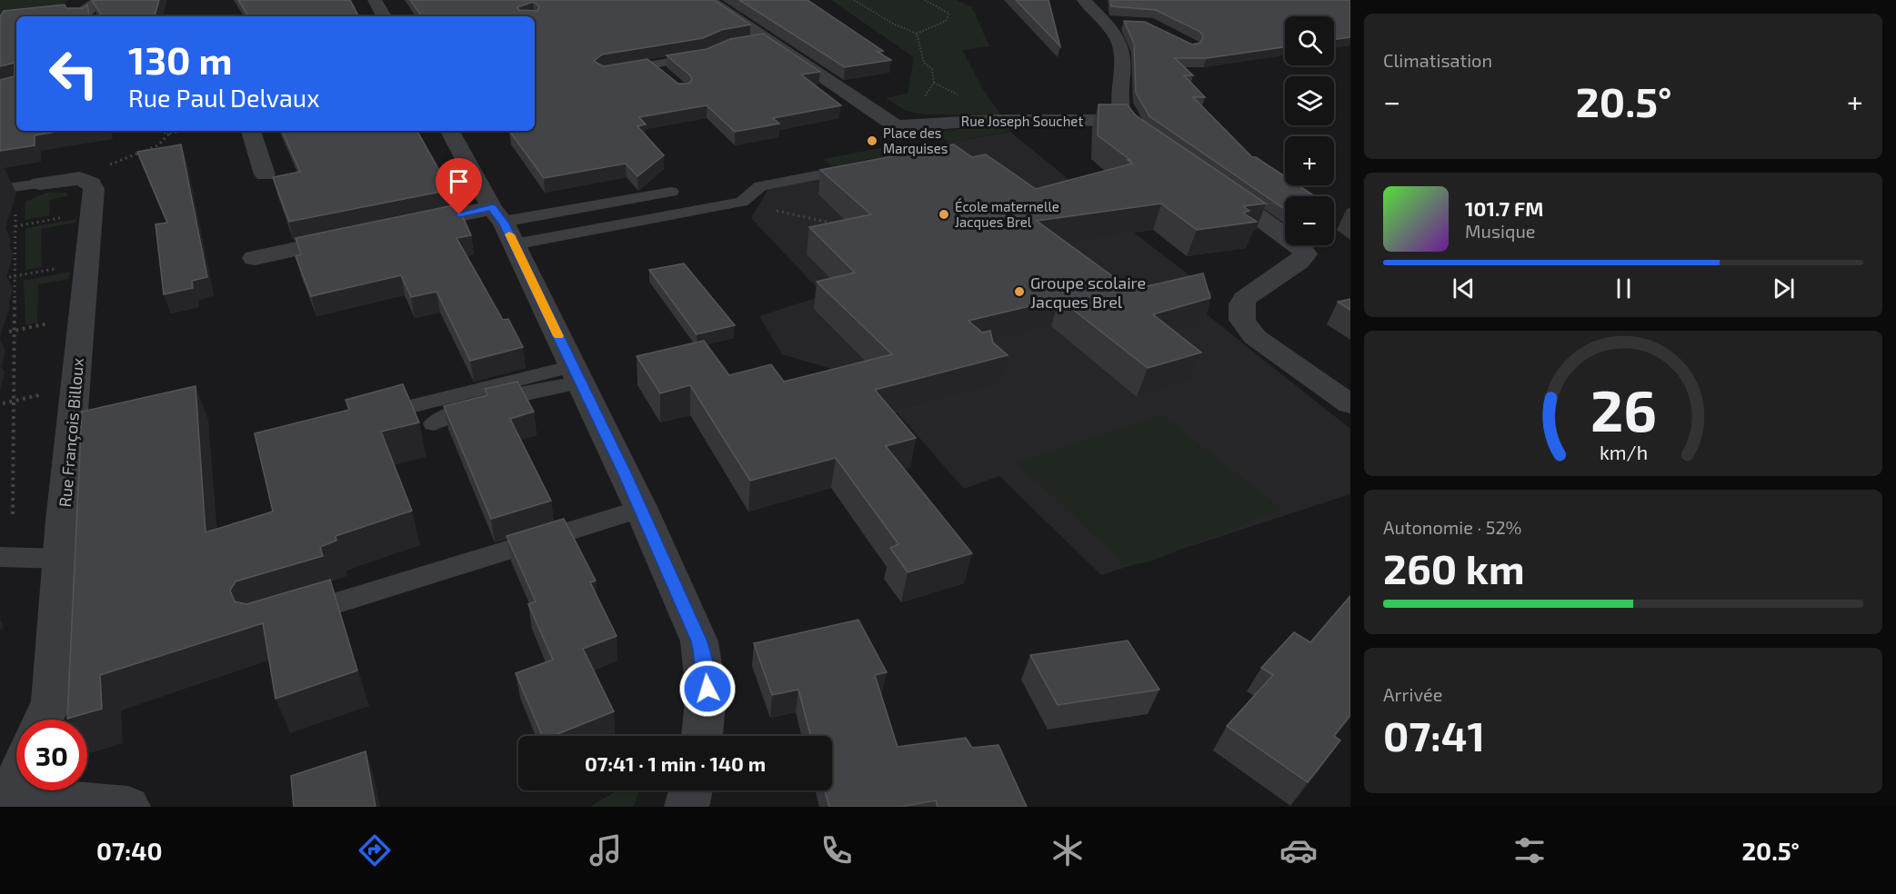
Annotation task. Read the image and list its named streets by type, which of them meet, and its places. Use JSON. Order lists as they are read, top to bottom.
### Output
{
  "streets": {
    "street": ["Rue Joseph Souchet", "Rue François Billoux"]
  },
  "places": ["Place des Marquises", "École maternelle Jacques Brel", "Groupe scolaire Jacques Brel"],
  "page": {
    "tile": [
      "Climatisation",
      ["Autonomie · 52%", "260 km"],
      ["Arrivée", "07:41"]
    ],
    "map_buttons": ["+", "−"],
    "turn": ["130 m", "Rue Paul Delvaux"],
    "heat": ["−", "20.5°", "+"],
    "song": ["101.7 FM", "Musique"],
    "limit": "30",
    "trip": "07:41 · 1 min · 140 m",
    "tabs": ["07:40", "20.5°"],
    "gauge": ["26", "km/h"]
  }
}
